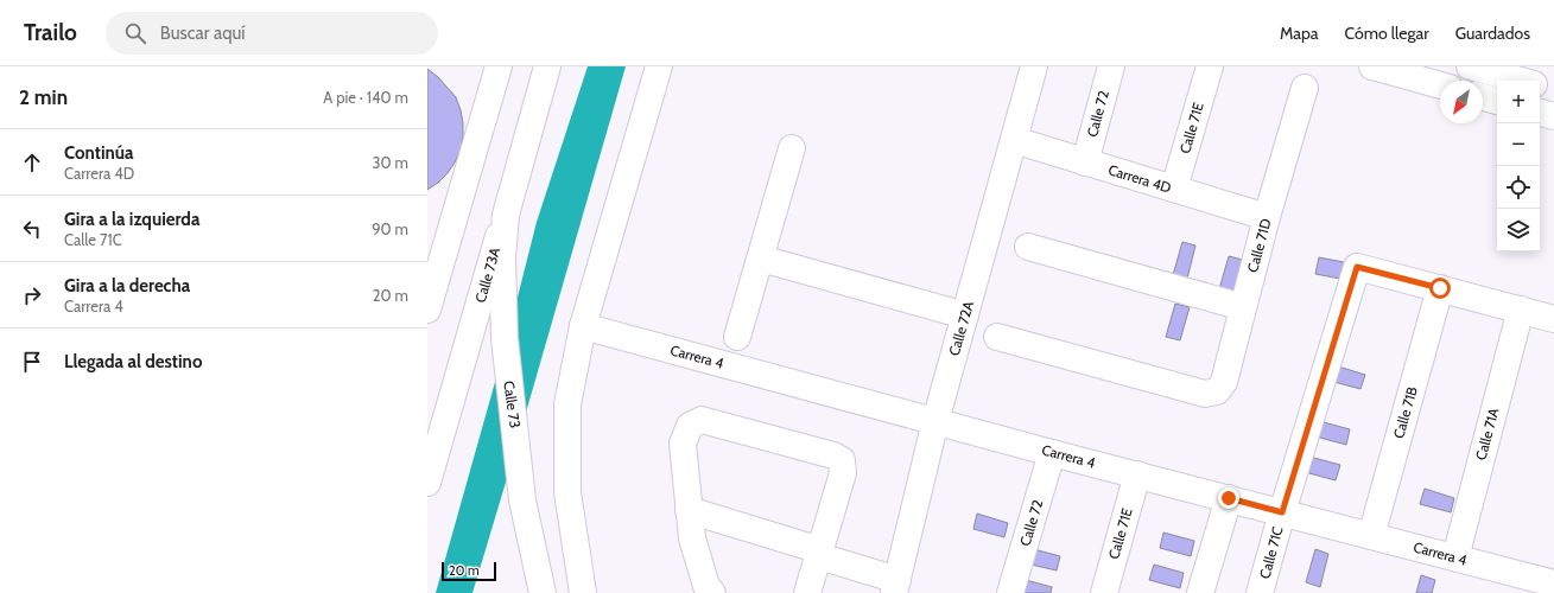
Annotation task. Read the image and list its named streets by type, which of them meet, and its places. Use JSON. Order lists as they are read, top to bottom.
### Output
{
  "streets": {
    "street": [
      "Calle 72",
      "Calle 71E",
      "Carrera 4D",
      "Calle 71D",
      "Calle 73A",
      "Calle 72A",
      "Carrera 4",
      "Calle 73",
      "Calle 71B",
      "Calle 71A",
      "Calle 71C"
    ]
  },
  "crossings": [
    ["Calle 72", "Carrera 4D"],
    ["Calle 72", "Carrera 4"],
    ["Calle 71E", "Carrera 4D"],
    ["Calle 71E", "Carrera 4"],
    ["Carrera 4D", "Calle 71D"],
    ["Carrera 4D", "Calle 72A"],
    ["Calle 73A", "Calle 73"],
    ["Calle 72A", "Carrera 4"],
    ["Carrera 4", "Calle 71B"],
    ["Carrera 4", "Calle 71A"],
    ["Carrera 4", "Calle 71C"],
    ["Calle 71B", "Calle 71C"]
  ],
  "scale_bar": "20 m",
  "north": "bottom left",
  "page": {
    "header": "Trailo",
    "search": "Buscar aquí",
    "nav": ["Mapa", "Cómo llegar", "Guardados"],
    "heading": ["2 min", "A pie · 140 m"],
    "map_buttons": ["+", "−"],
    "list": [
      ["Continúa", "Carrera 4D", "30 m"],
      ["Gira a la izquierda", "Calle 71C", "90 m"],
      ["Gira a la derecha", "Carrera 4", "20 m"],
      "Llegada al destino"
    ],
    "scale": "20 m"
  }
}
